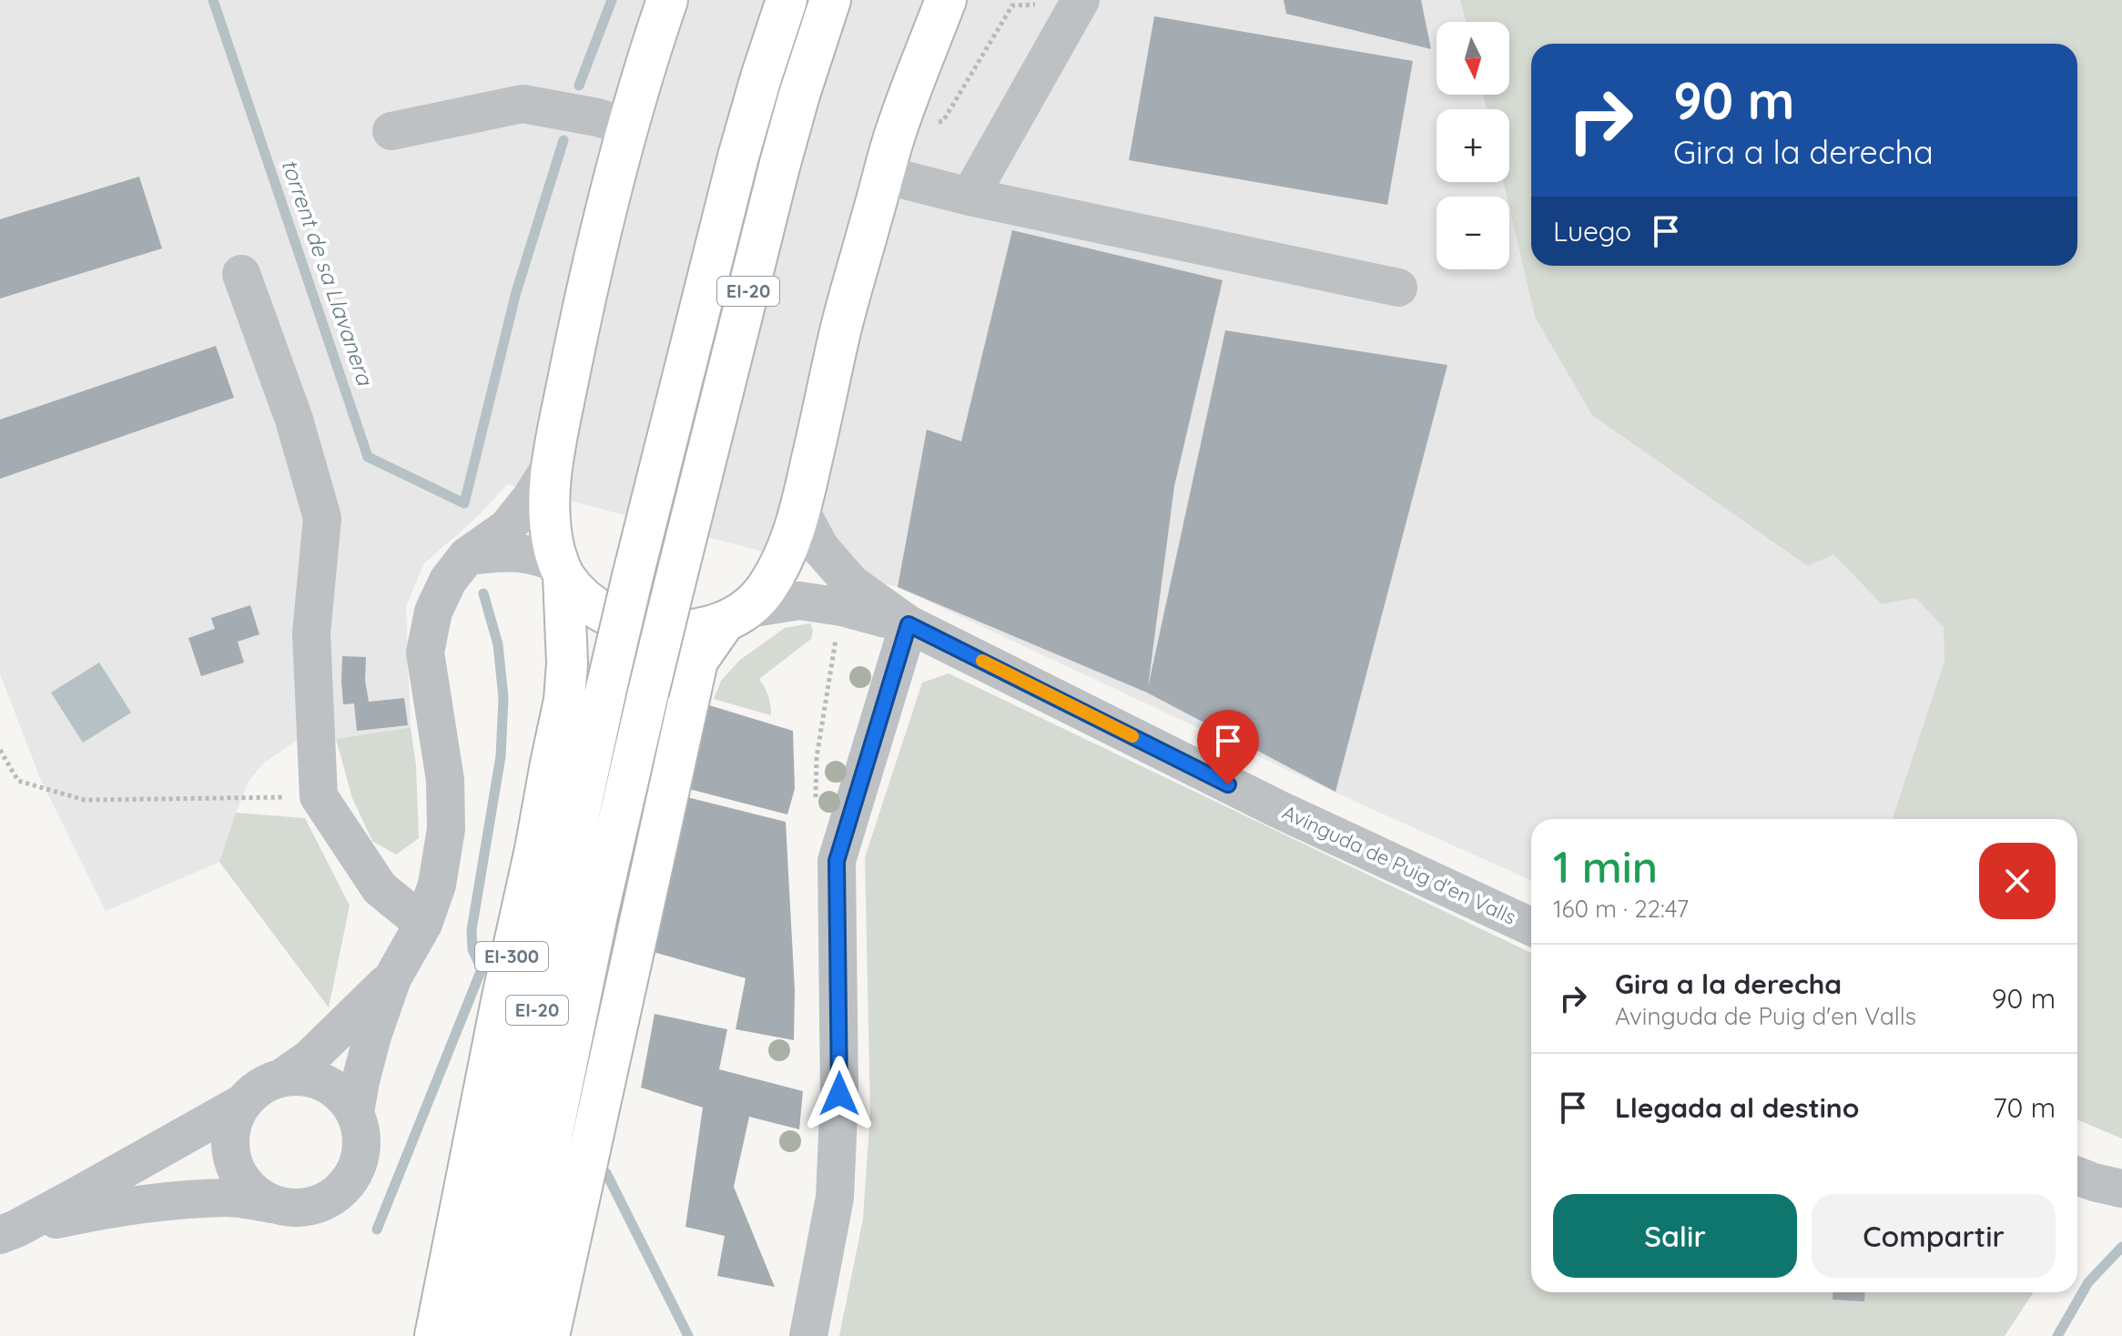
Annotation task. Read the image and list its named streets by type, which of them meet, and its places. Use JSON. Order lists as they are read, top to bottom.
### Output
{
  "streets": {
    "main road": ["EI-20", "EI-300"],
    "street": ["Avinguda de Puig d'en Valls"]
  },
  "crossings": [
    ["Avinguda de Puig d'en Valls", "EI-300"]
  ],
  "water": ["torrent de sa Llavanera"],
  "north": "bottom",
  "page": {
    "map_buttons": ["+", "−"],
    "turn": ["90 m", "Gira a la derecha"],
    "then": "Luego",
    "heading": ["1 min", "160 m · 22:47"],
    "list": [
      {
        "name": "Gira a la derecha",
        "note": "Avinguda de Puig d'en Valls",
        "value": "90 m"
      },
      {
        "name": "Llegada al destino",
        "value": "70 m"
      }
    ],
    "buttons": ["Salir", "Compartir"]
  }
}
